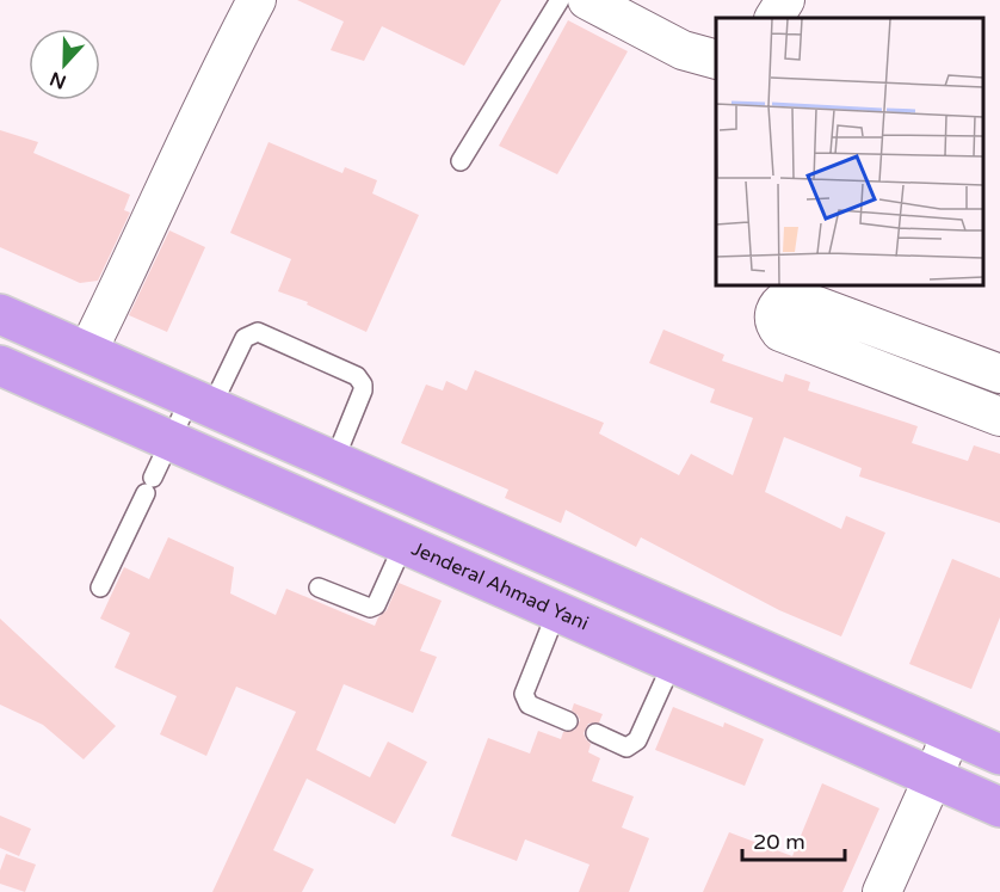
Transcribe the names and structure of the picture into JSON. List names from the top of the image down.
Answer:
{
  "streets": {
    "highway": ["Jenderal Ahmad Yani"]
  },
  "scale_bar": "20 m",
  "north": "bottom"
}
